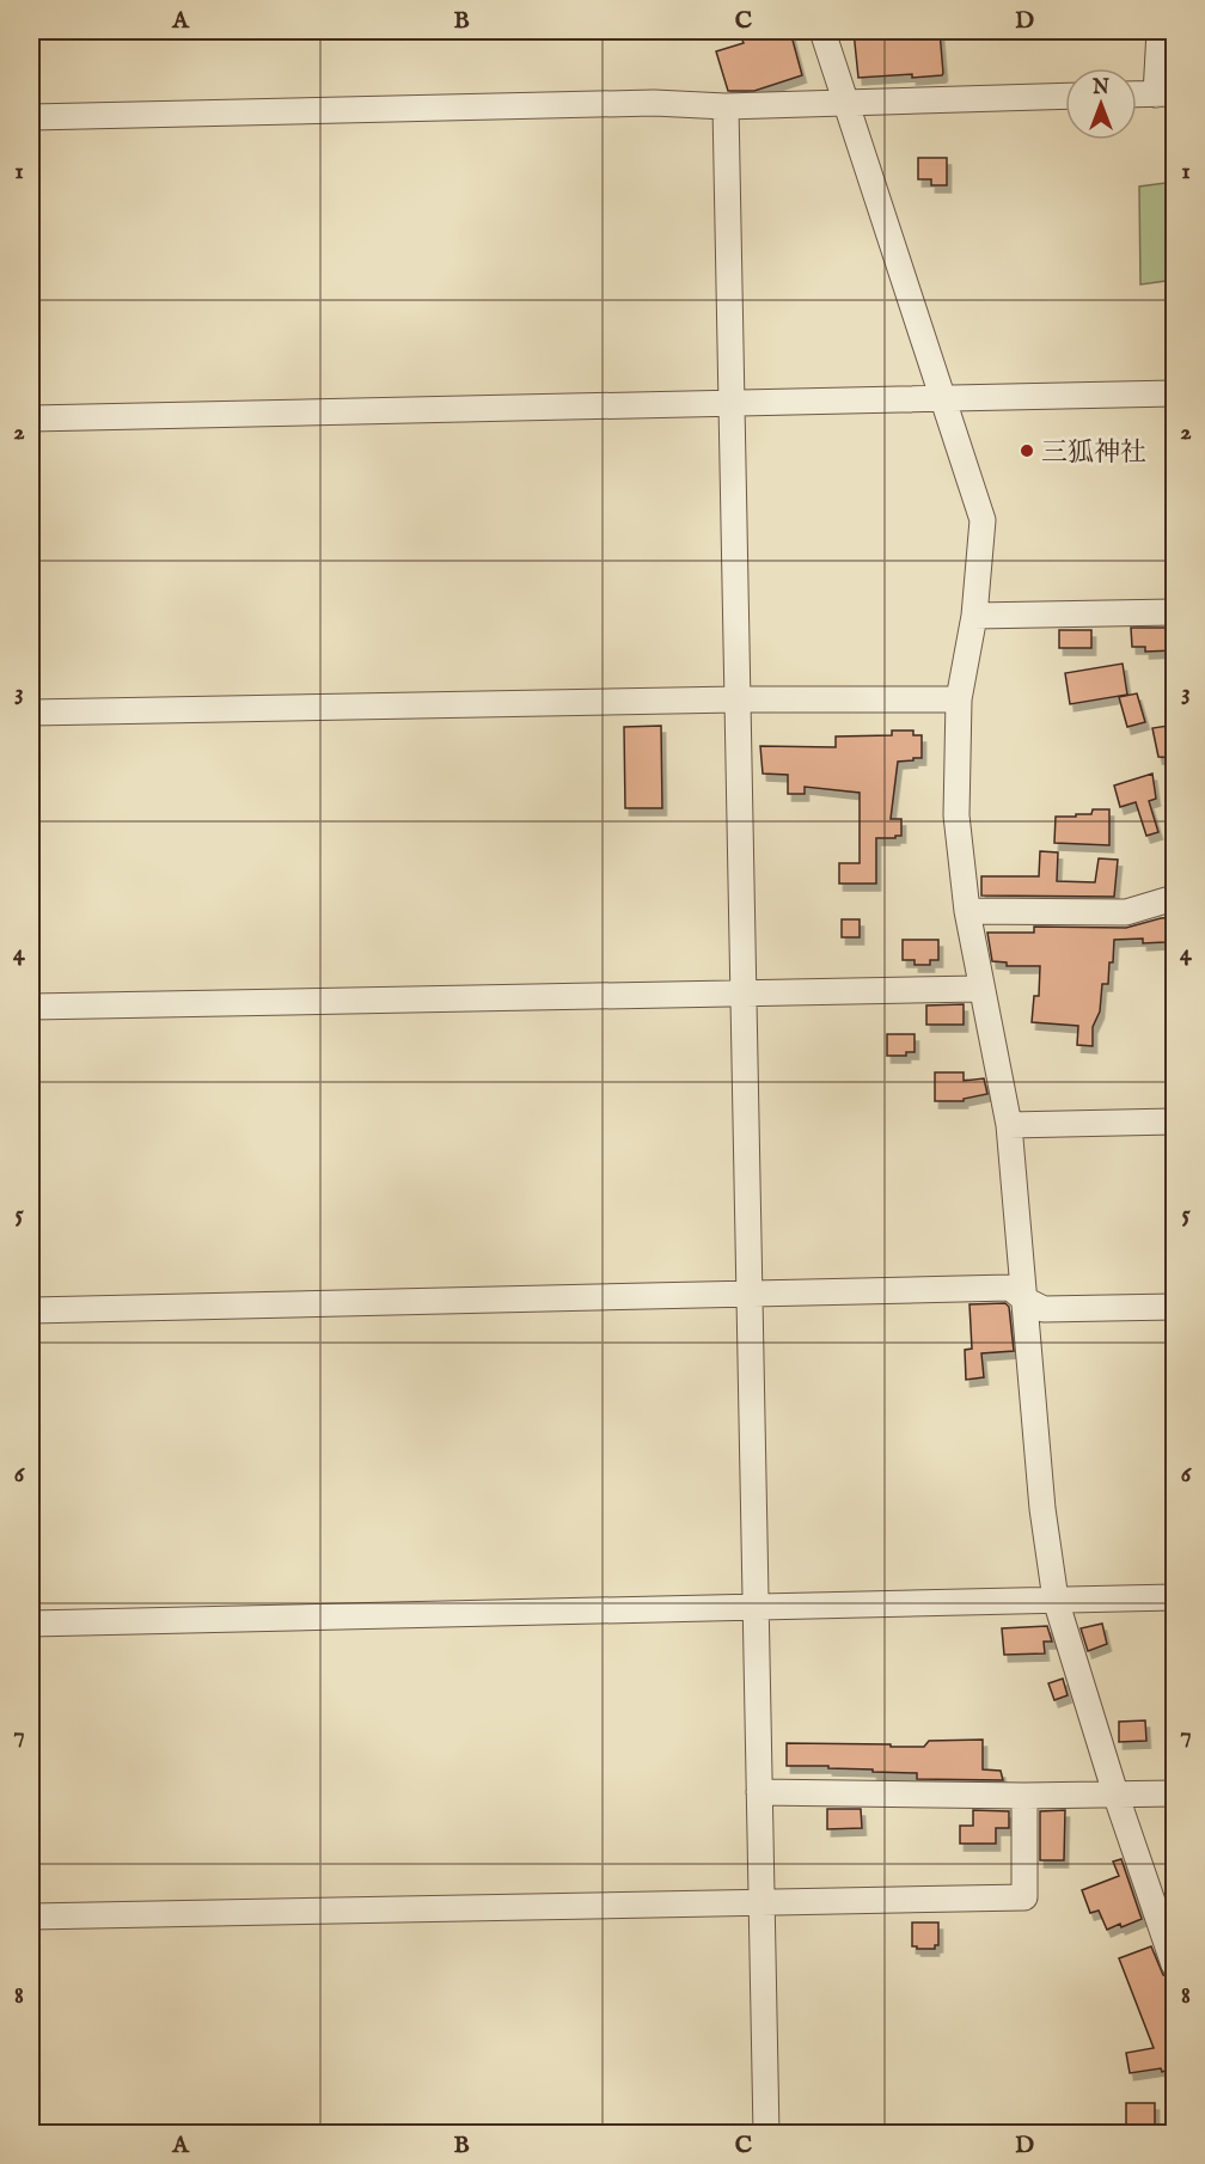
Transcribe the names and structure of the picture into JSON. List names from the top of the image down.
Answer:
{
  "places": ["三狐神社"],
  "north": "top",
  "grid": {
    "columns": [
      "A",
      "B",
      "C",
      "D"
    ],
    "rows": [
      "1",
      "2",
      "3",
      "4",
      "5",
      "6",
      "7",
      "8"
    ]
  }
}
